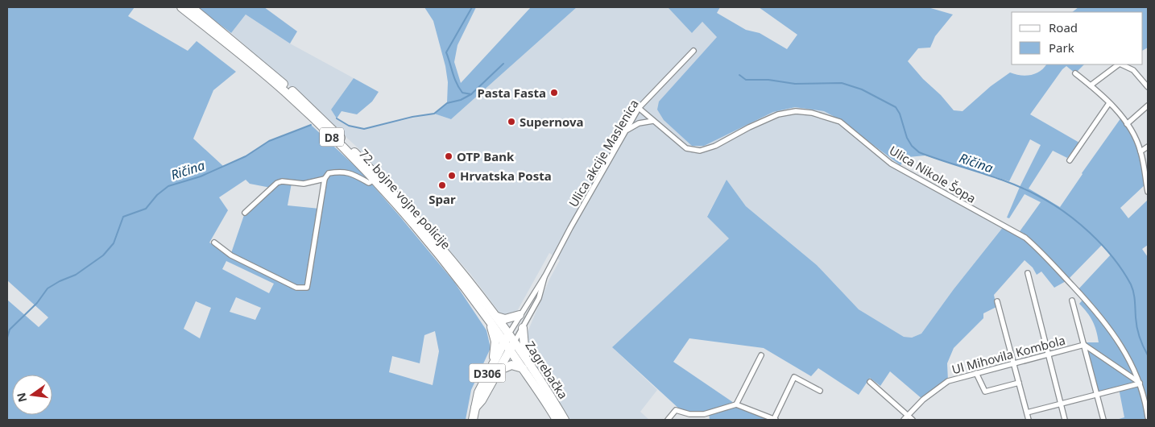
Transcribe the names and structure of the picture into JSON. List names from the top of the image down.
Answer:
{
  "streets": {
    "main road": [
      "D8",
      "72. bojne vojne policije",
      "Zagrebačka",
      "D306"
    ],
    "street": ["Ulica akcije Maslenica", "Ulica Nikole Šopa", "Ul Mihovila Kombola"]
  },
  "crossings": [
    ["Ulica akcije Maslenica", "Ulica Nikole Šopa"],
    ["Ulica akcije Maslenica", "72. bojne vojne policije"],
    ["Ulica akcije Maslenica", "Zagrebačka"],
    ["72. bojne vojne policije", "Zagrebačka"],
    ["72. bojne vojne policije", "D306"],
    ["Zagrebačka", "D306"]
  ],
  "water": ["Ričina"],
  "places": [
    "Pasta Fasta",
    "Supernova",
    "OTP Bank",
    "Hrvatska Posta",
    "Spar"
  ],
  "legend": ["Road", "Park"],
  "north": "left"
}
